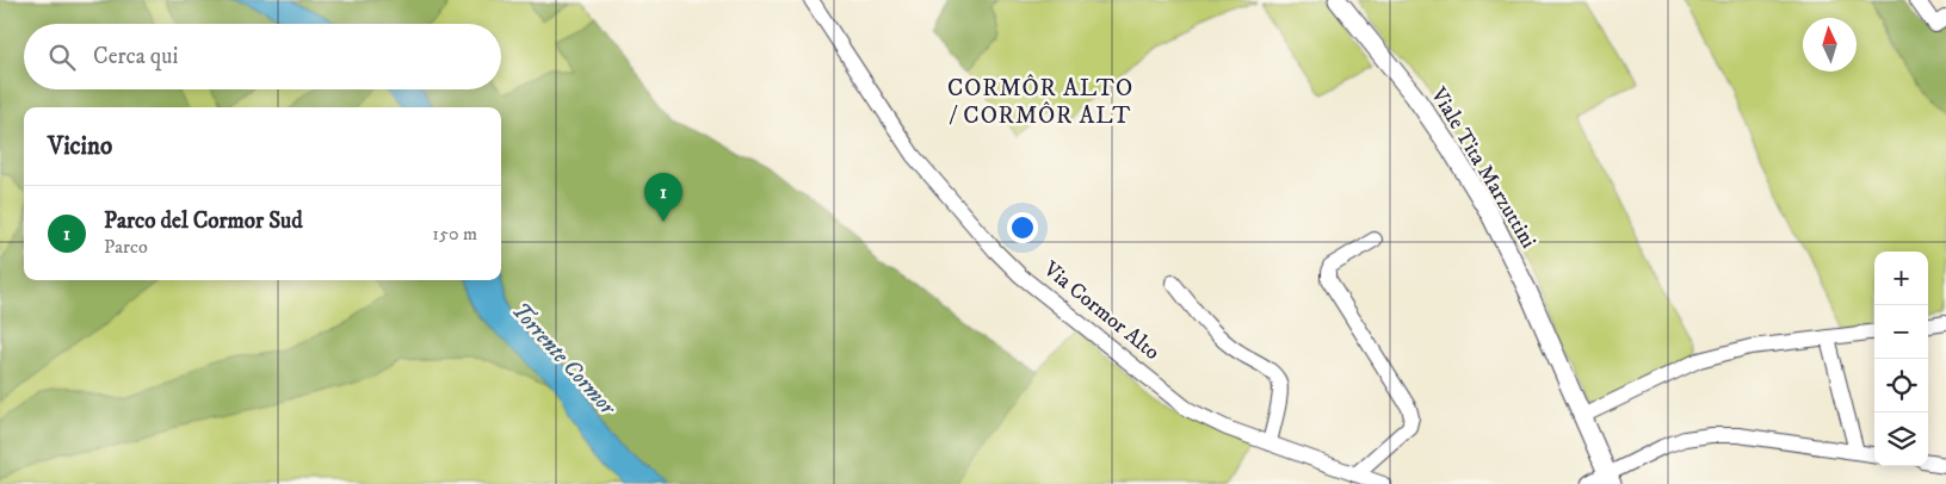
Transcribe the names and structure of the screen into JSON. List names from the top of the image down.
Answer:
{
  "streets": {
    "street": ["Viale Tita Marzuttini", "Via Cormor Alto"]
  },
  "districts": ["CORMÔR ALTO / CORMÔR ALT"],
  "water": ["Torrente Cormor"],
  "north": "top",
  "page": {
    "search": "Cerca qui",
    "heading": "Vicino",
    "pins": "1",
    "list": [
      {
        "mark": "1",
        "name": "Parco del Cormor Sud",
        "note": "Parco",
        "value": "150 m"
      }
    ],
    "map_buttons": ["+", "−"]
  }
}
